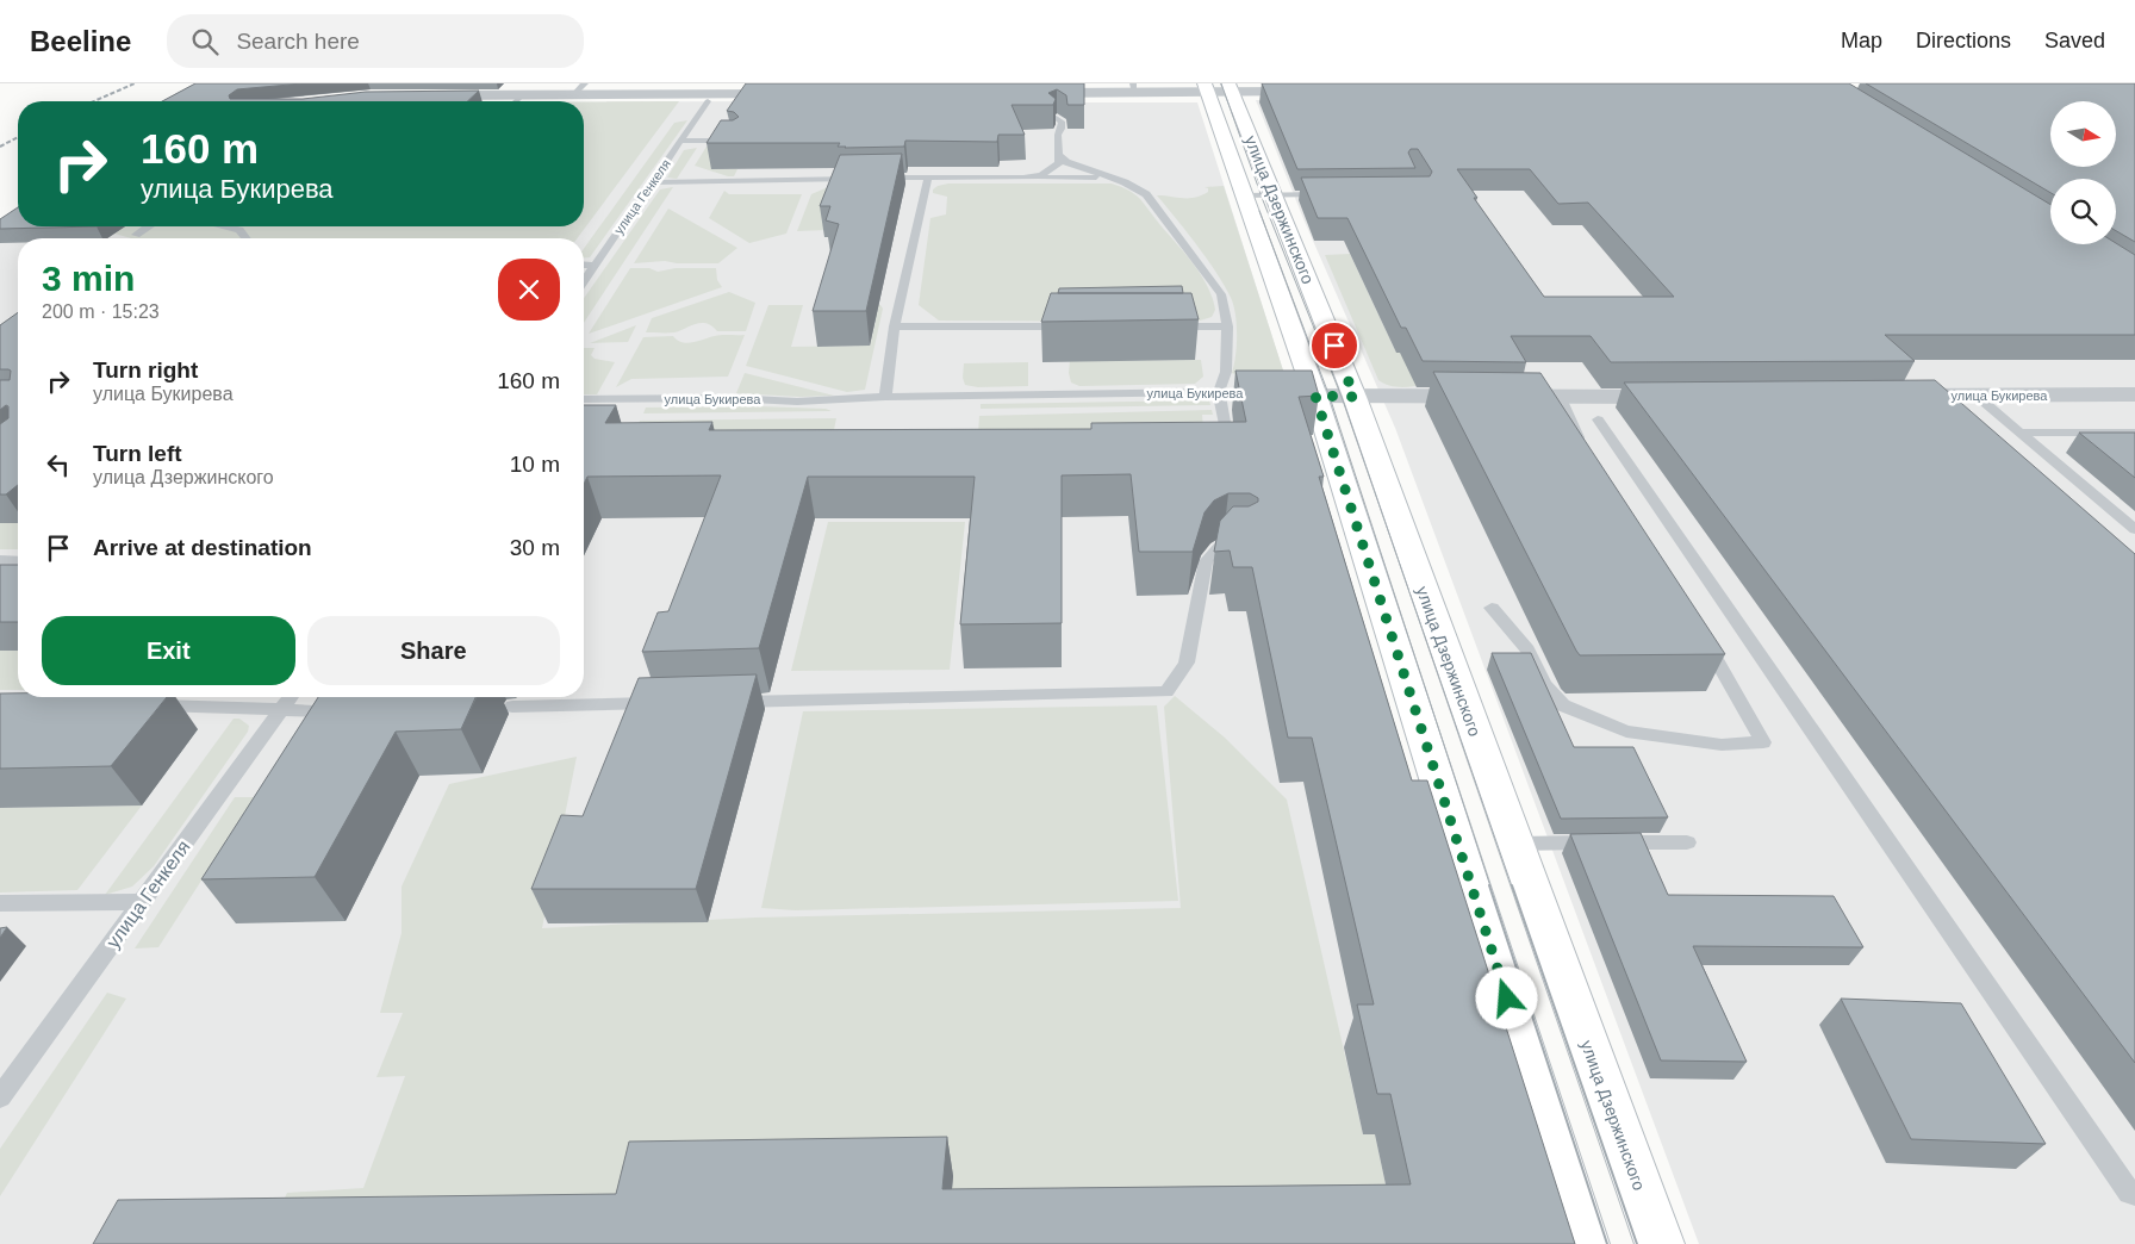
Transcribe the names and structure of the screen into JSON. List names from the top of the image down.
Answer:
{
  "streets": {
    "main road": ["улица Дзержинского"],
    "street": ["улица Букирева"],
    "lane": ["улица Генкеля"]
  },
  "crossings": [
    ["улица Дзержинского", "улица Букирева"]
  ],
  "north": "right",
  "page": {
    "header": "Beeline",
    "search": "Search here",
    "nav": ["Map", "Directions", "Saved"],
    "turn": ["160 m", "улица Букирева"],
    "heading": ["3 min", "200 m · 15:23"],
    "list": [
      {
        "name": "Turn right",
        "note": "улица Букирева",
        "value": "160 m"
      },
      {
        "name": "Turn left",
        "note": "улица Дзержинского",
        "value": "10 m"
      },
      {
        "name": "Arrive at destination",
        "value": "30 m"
      }
    ],
    "buttons": ["Exit", "Share"]
  }
}
